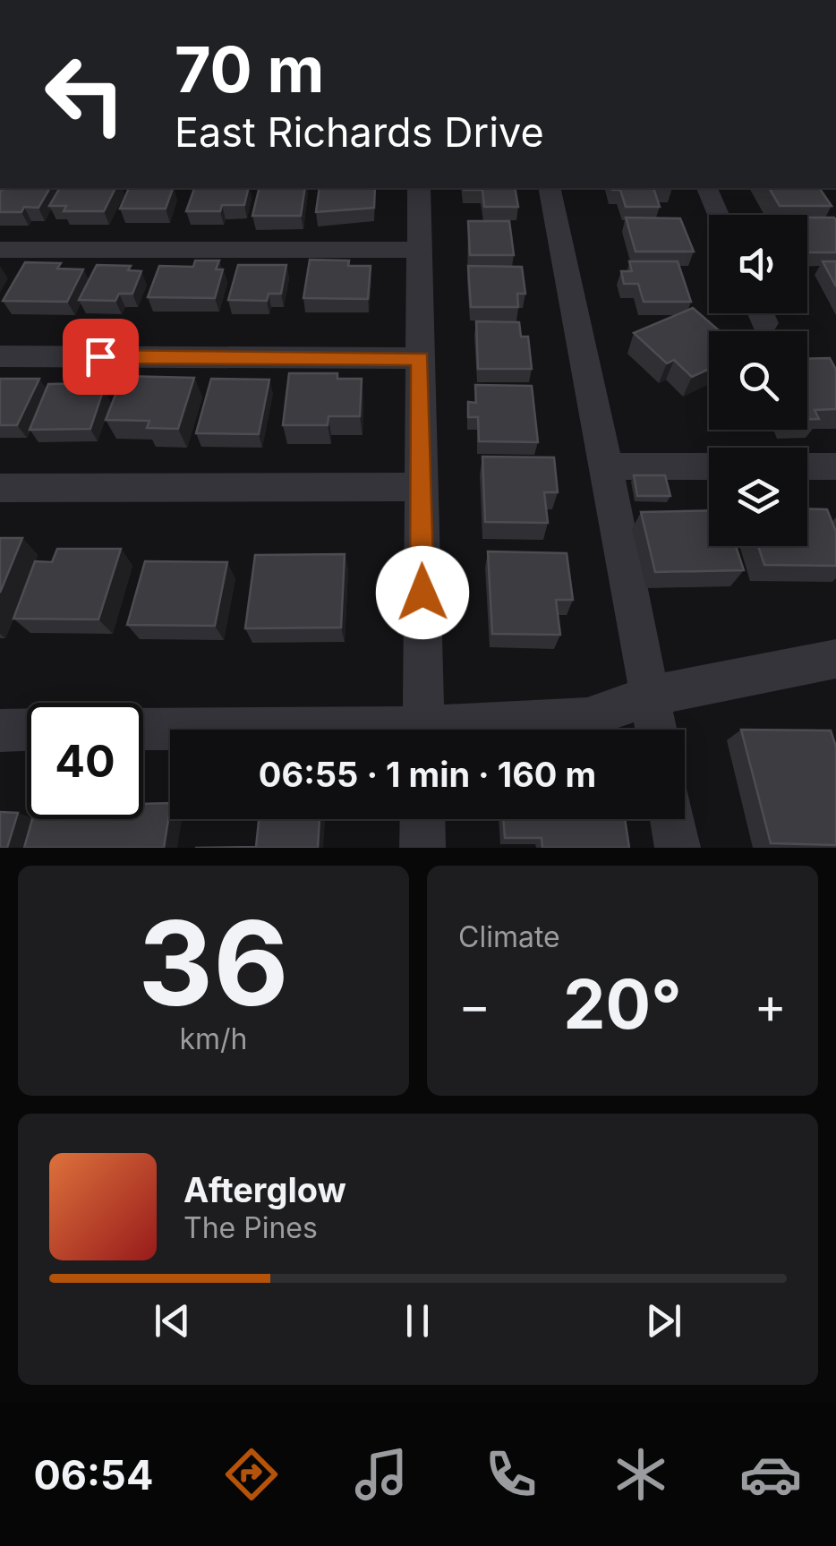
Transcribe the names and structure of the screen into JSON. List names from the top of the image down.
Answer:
{
  "page": {
    "turn": ["70 m", "East Richards Drive"],
    "limit": "40",
    "trip": "06:55 · 1 min · 160 m",
    "tile": [
      ["36", "km/h"],
      "Climate"
    ],
    "heat": ["−", "20°", "+"],
    "song": ["Afterglow", "The Pines"],
    "tabs": "06:54"
  }
}
